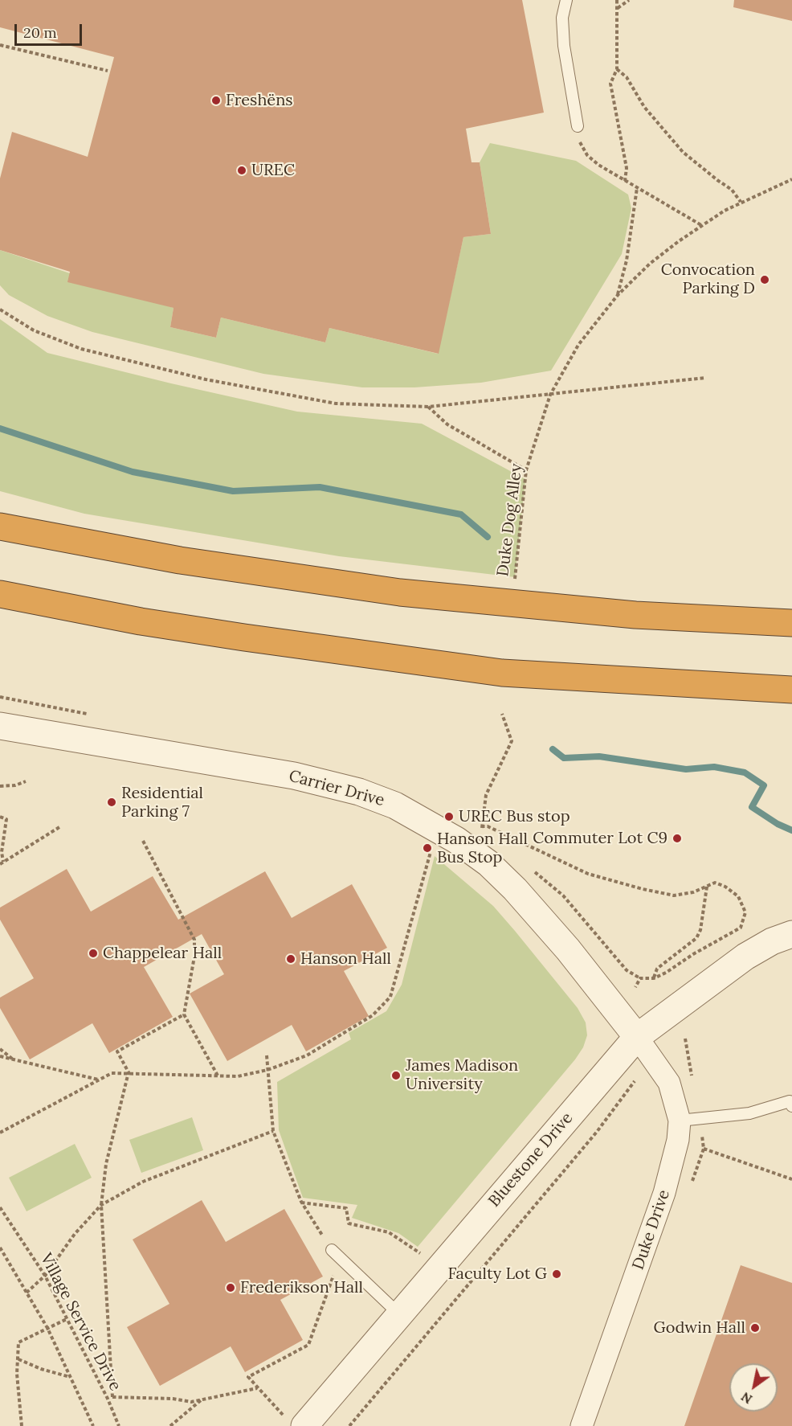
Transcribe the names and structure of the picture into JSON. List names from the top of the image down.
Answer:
{
  "streets": {
    "street": ["Carrier Drive", "Bluestone Drive", "Duke Drive"],
    "path": ["Duke Dog Alley", "Village Service Drive"]
  },
  "crossings": [
    ["Carrier Drive", "Bluestone Drive"],
    ["Carrier Drive", "Duke Drive"],
    ["Bluestone Drive", "Duke Drive"]
  ],
  "places": [
    "Freshëns",
    "UREC",
    "Convocation Parking D",
    "Residential Parking 7",
    "UREC Bus stop",
    "Commuter Lot C9",
    "Hanson Hall Bus Stop",
    "Chappelear Hall",
    "Hanson Hall",
    "James Madison University",
    "Faculty Lot G",
    "Frederikson Hall",
    "Godwin Hall"
  ],
  "scale_bar": "20 m",
  "north": "bottom left"
}
